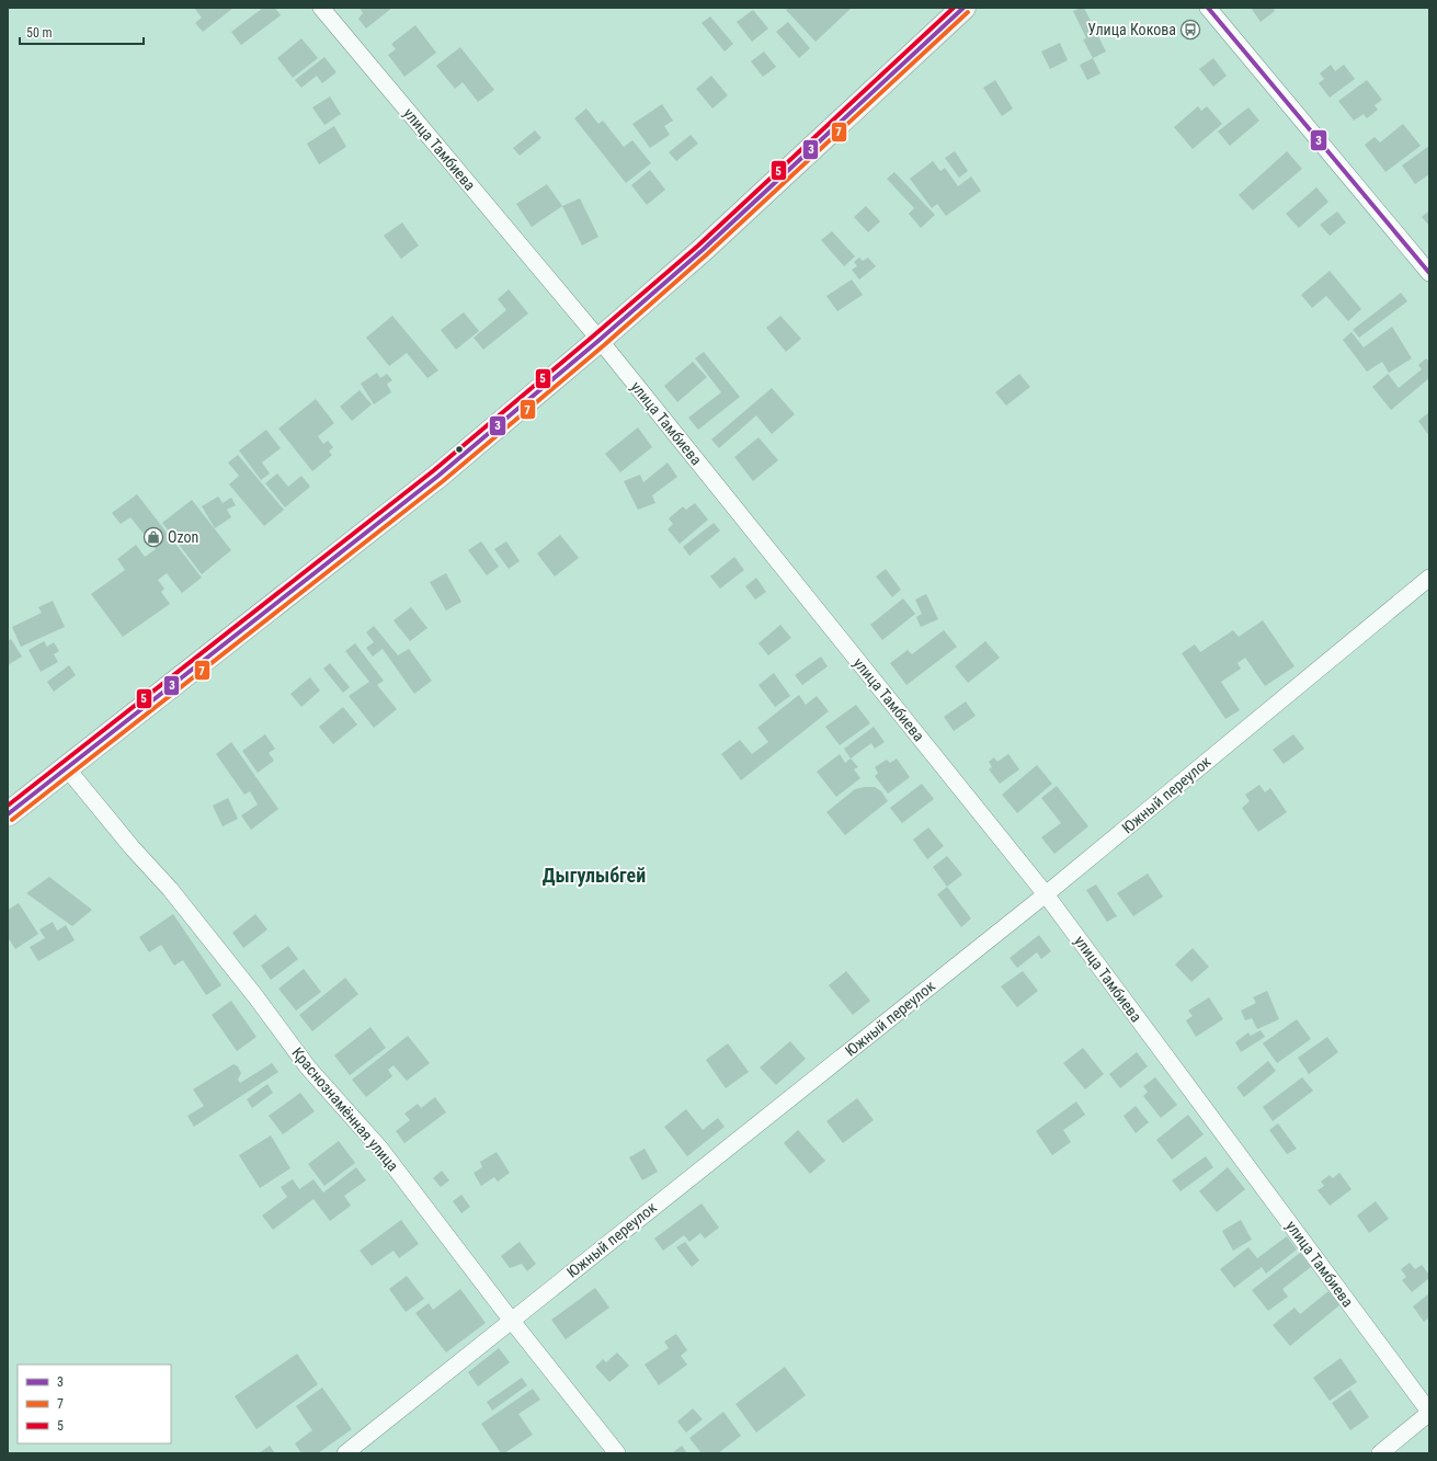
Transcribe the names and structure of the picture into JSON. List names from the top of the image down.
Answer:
{
  "streets": {
    "street": ["улица Тамбиева", "Южный переулок", "Краснознамённая улица"]
  },
  "crossings": [
    ["улица Тамбиева", "Южный переулок"],
    ["Южный переулок", "Краснознамённая улица"]
  ],
  "districts": ["Дыгулыбгей"],
  "places": {
    "bus stop": ["Улица Кокова"],
    "shop": ["Ozon"]
  },
  "lines": ["transit line 3", "transit line 5", "transit line 7"],
  "legend": ["3", "7", "5"],
  "scale_bar": "50 m"
}
